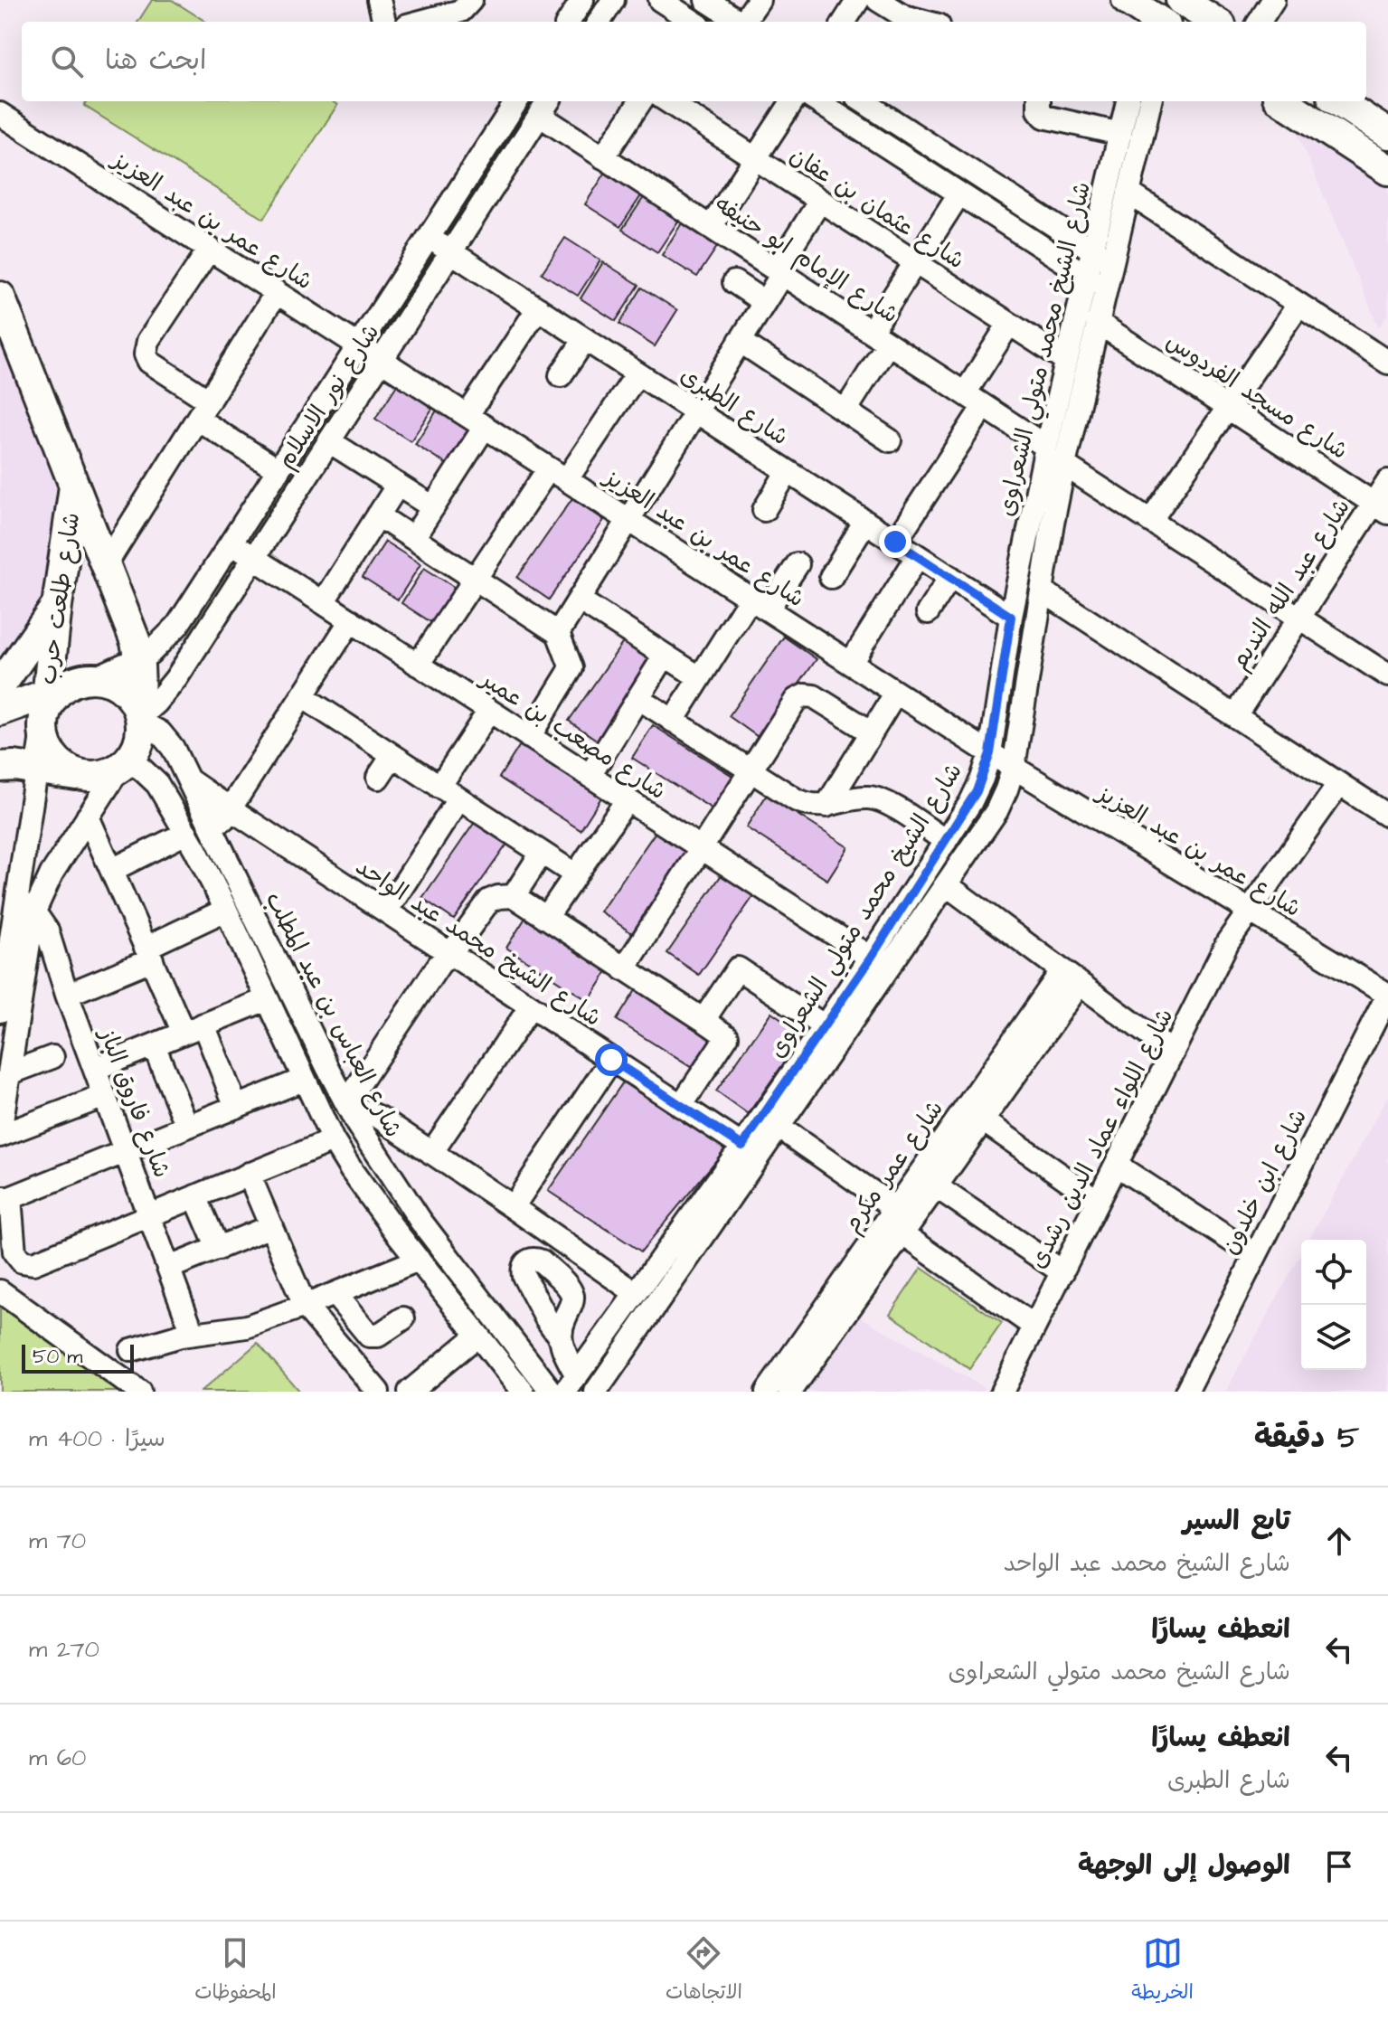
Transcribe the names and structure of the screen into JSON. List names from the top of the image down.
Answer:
{
  "streets": {
    "main road": ["شارع طلعت حرب"],
    "street": [
      "شارع عثمان بن عفان",
      "شارع عمر بن عبد العزيز",
      "شارع الإمام ابو حنيفه",
      "شارع الشيخ محمد متولي الشعراوى",
      "شارع نور الاسلام",
      "شارع مسجد الفردوس",
      "شارع الطبرى",
      "شارع عبد الله النديم",
      "شارع مصعب بن عمير",
      "شارع الشيخ محمد عبد الواحد",
      "شارع العباس بن عبد المطلب",
      "شارع فاروق الباز",
      "شارع اللواء عماد الدين رشدى",
      "شارع عمر مكرم",
      "شارع ابن خلدون"
    ]
  },
  "crossings": [
    ["شارع عثمان بن عفان", "شارع الشيخ محمد متولي الشعراوى"],
    ["شارع عمر بن عبد العزيز", "شارع الشيخ محمد متولي الشعراوى"],
    ["شارع عمر بن عبد العزيز", "شارع نور الاسلام"],
    ["شارع عمر بن عبد العزيز", "شارع اللواء عماد الدين رشدى"],
    ["شارع عمر بن عبد العزيز", "شارع ابن خلدون"],
    ["شارع الإمام ابو حنيفه", "شارع الشيخ محمد متولي الشعراوى"],
    ["شارع الإمام ابو حنيفه", "شارع نور الاسلام"],
    ["شارع الشيخ محمد متولي الشعراوى", "شارع مسجد الفردوس"],
    ["شارع الشيخ محمد متولي الشعراوى", "شارع الطبرى"],
    ["شارع الشيخ محمد متولي الشعراوى", "شارع مصعب بن عمير"],
    ["شارع الشيخ محمد متولي الشعراوى", "شارع الشيخ محمد عبد الواحد"],
    ["شارع نور الاسلام", "شارع الطبرى"],
    ["شارع نور الاسلام", "شارع طلعت حرب"],
    ["شارع نور الاسلام", "شارع مصعب بن عمير"],
    ["شارع نور الاسلام", "شارع العباس بن عبد المطلب"],
    ["شارع مسجد الفردوس", "شارع عبد الله النديم"],
    ["شارع طلعت حرب", "شارع العباس بن عبد المطلب"],
    ["شارع الشيخ محمد عبد الواحد", "شارع العباس بن عبد المطلب"]
  ],
  "scale_bar": "50 m",
  "page": {
    "search": "ابحث هنا",
    "scale": "50 m",
    "heading": ["5 دقيقة", "سيرًا · 400 m"],
    "list": [
      ["تابع السير", "شارع الشيخ محمد عبد الواحد", "70 m"],
      ["انعطف يسارًا", "شارع الشيخ محمد متولي الشعراوى", "270 m"],
      ["انعطف يسارًا", "شارع الطبرى", "60 m"],
      "الوصول إلى الوجهة"
    ],
    "nav": ["الخريطة", "الاتجاهات", "المحفوظات"]
  }
}
